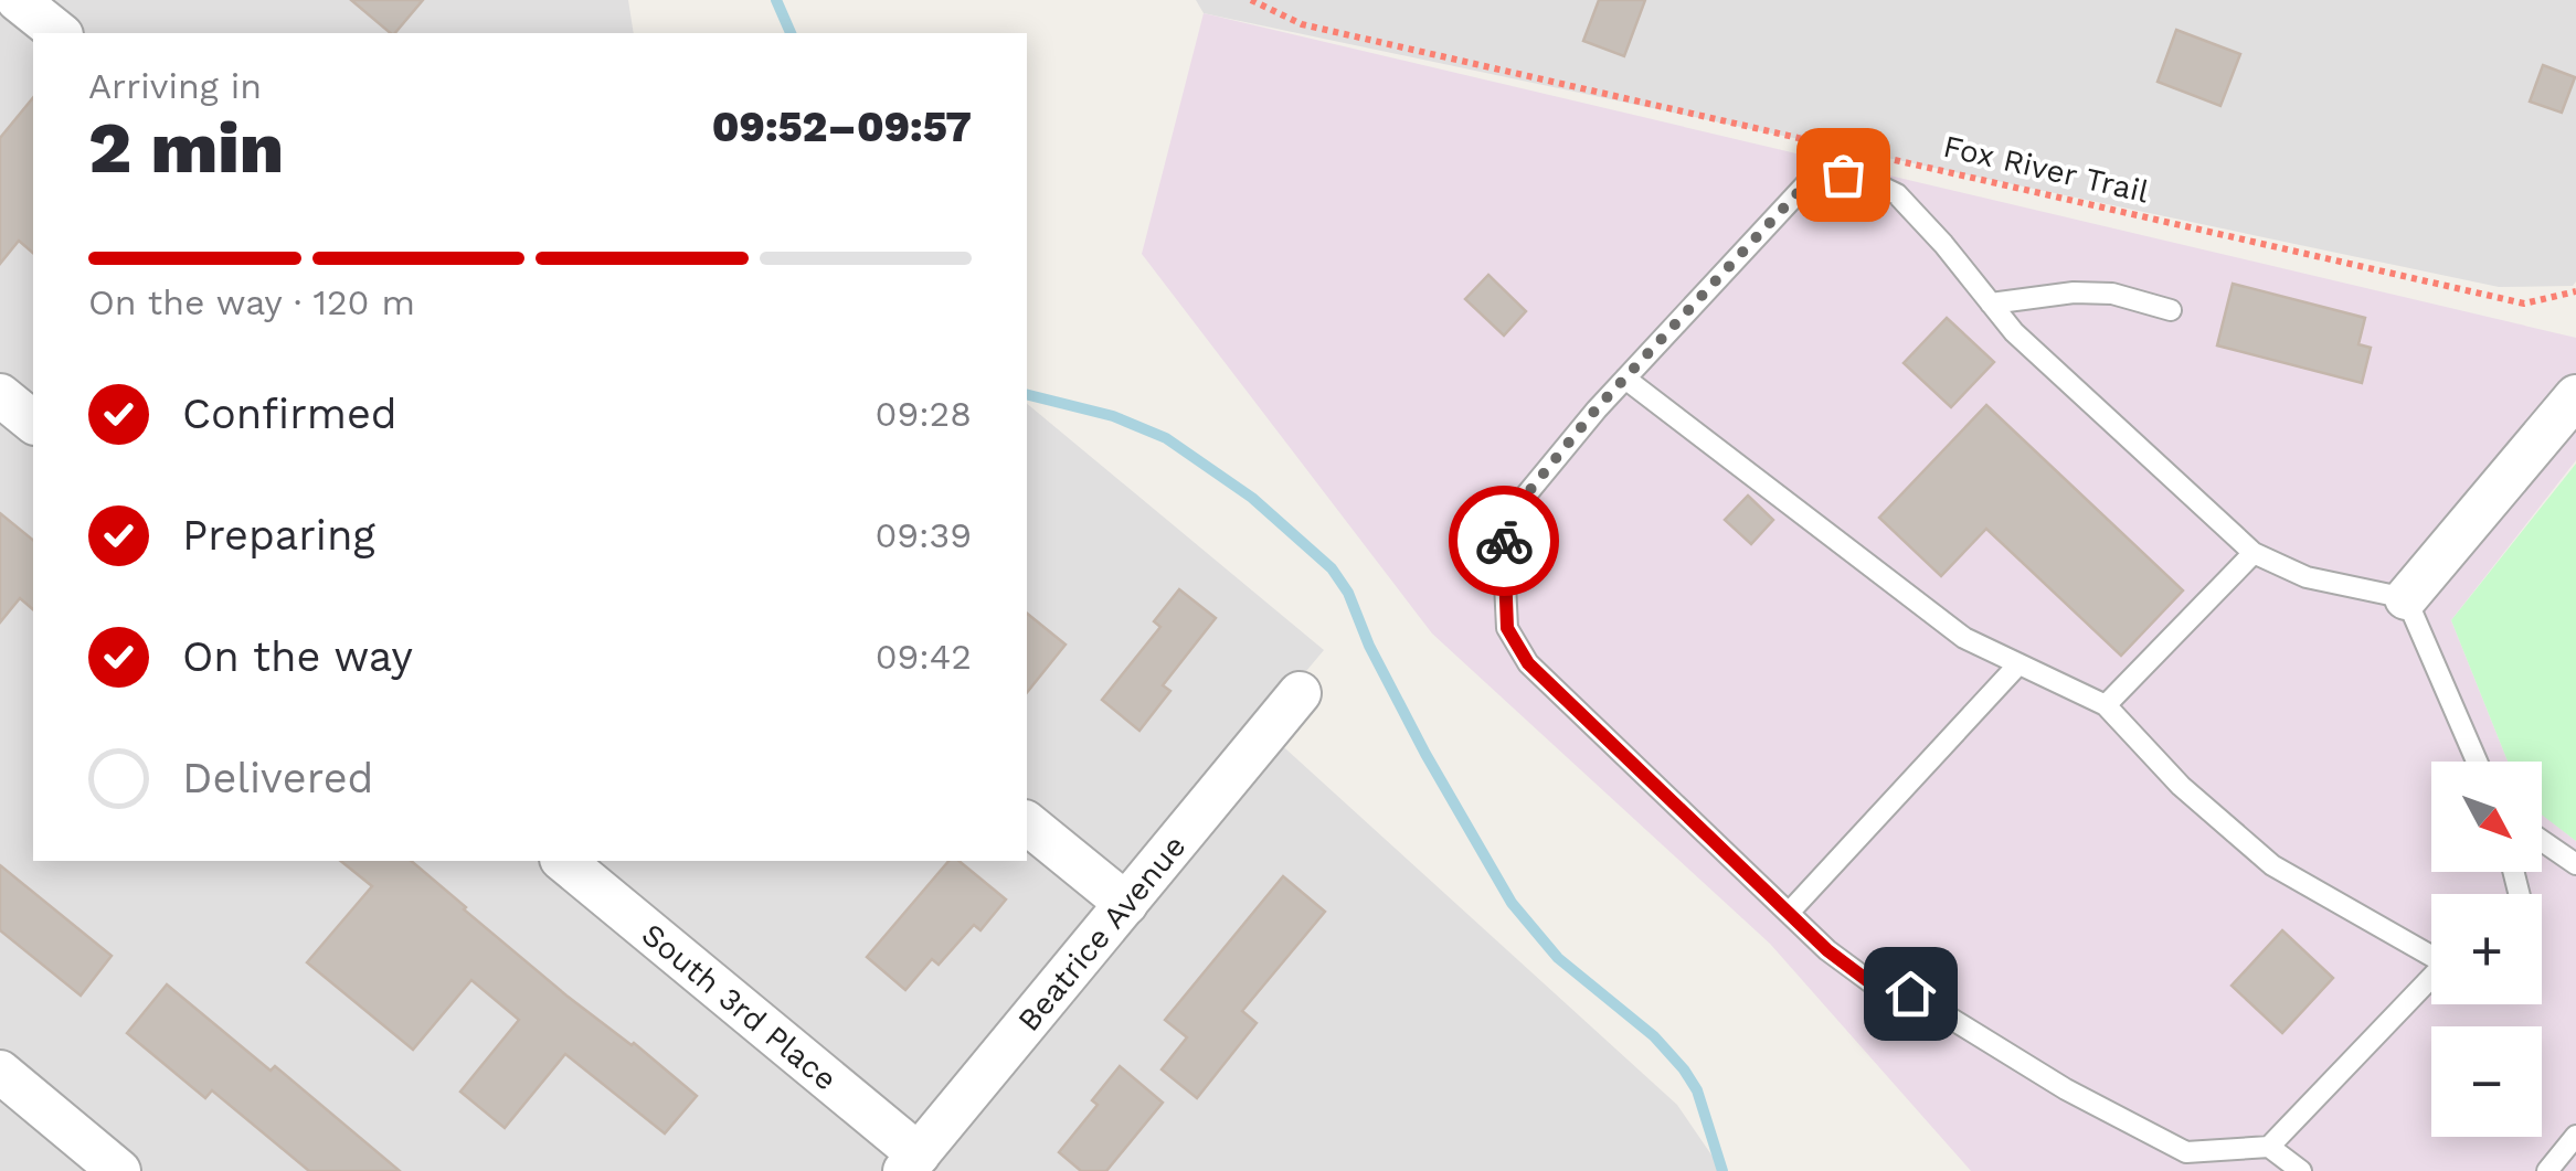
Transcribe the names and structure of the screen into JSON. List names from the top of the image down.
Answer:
{
  "streets": {
    "street": ["Beatrice Avenue", "South 3rd Place"],
    "path": ["Fox River Trail"]
  },
  "crossings": [
    ["Beatrice Avenue", "South 3rd Place"]
  ],
  "north": "bottom right",
  "page": {
    "heading": ["2 min", "Arriving in", "09:52–09:57"],
    "bar": "On the way · 120 m",
    "list": [
      ["Confirmed", "09:28"],
      ["Preparing", "09:39"],
      ["On the way", "09:42"],
      "Delivered"
    ],
    "map_buttons": ["+", "−"]
  }
}
